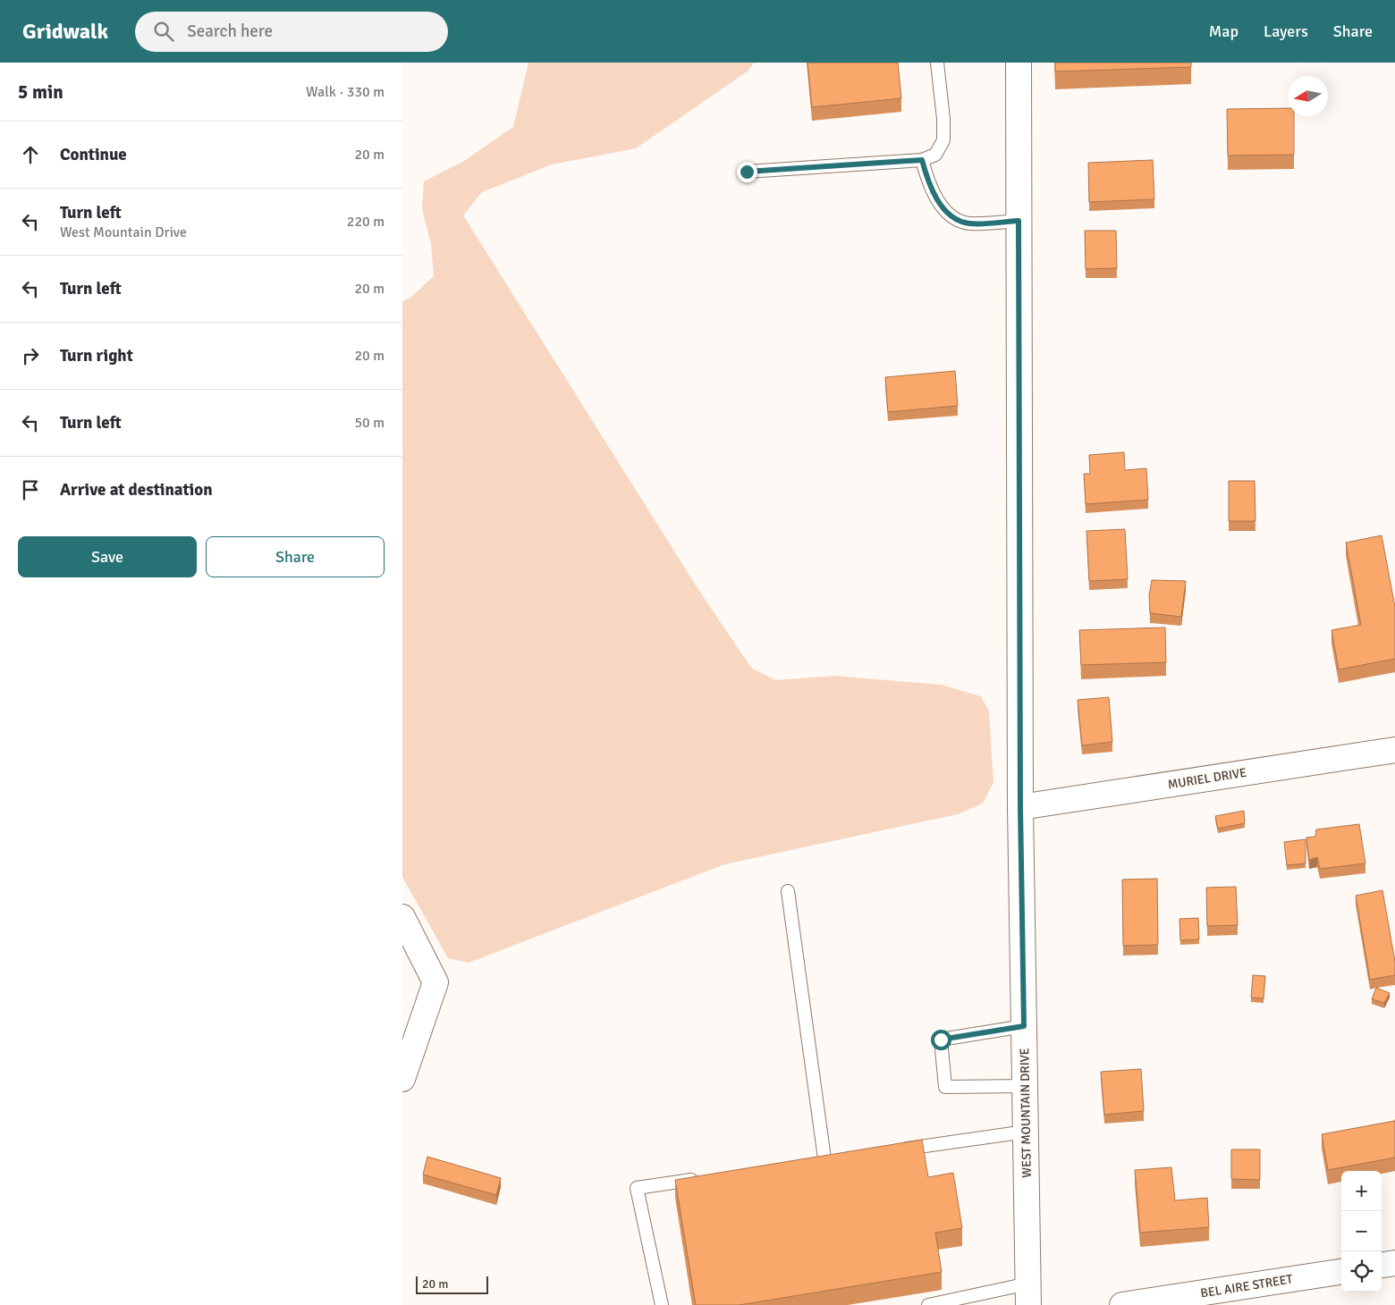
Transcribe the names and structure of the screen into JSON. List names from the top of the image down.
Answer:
{
  "streets": {
    "street": ["MURIEL DRIVE", "WEST MOUNTAIN DRIVE", "BEL AIRE STREET"]
  },
  "crossings": [
    ["MURIEL DRIVE", "WEST MOUNTAIN DRIVE"]
  ],
  "scale_bar": "20 m",
  "north": "left",
  "page": {
    "header": "Gridwalk",
    "search": "Search here",
    "nav": ["Map", "Layers", "Share"],
    "heading": ["5 min", "Walk · 330 m"],
    "list": [
      ["Continue", "20 m"],
      ["Turn left", "West Mountain Drive", "220 m"],
      ["Turn left", "20 m"],
      ["Turn right", "20 m"],
      ["Turn left", "50 m"],
      "Arrive at destination"
    ],
    "buttons": ["Save", "Share"],
    "map_buttons": ["+", "−"],
    "scale": "20 m"
  }
}
